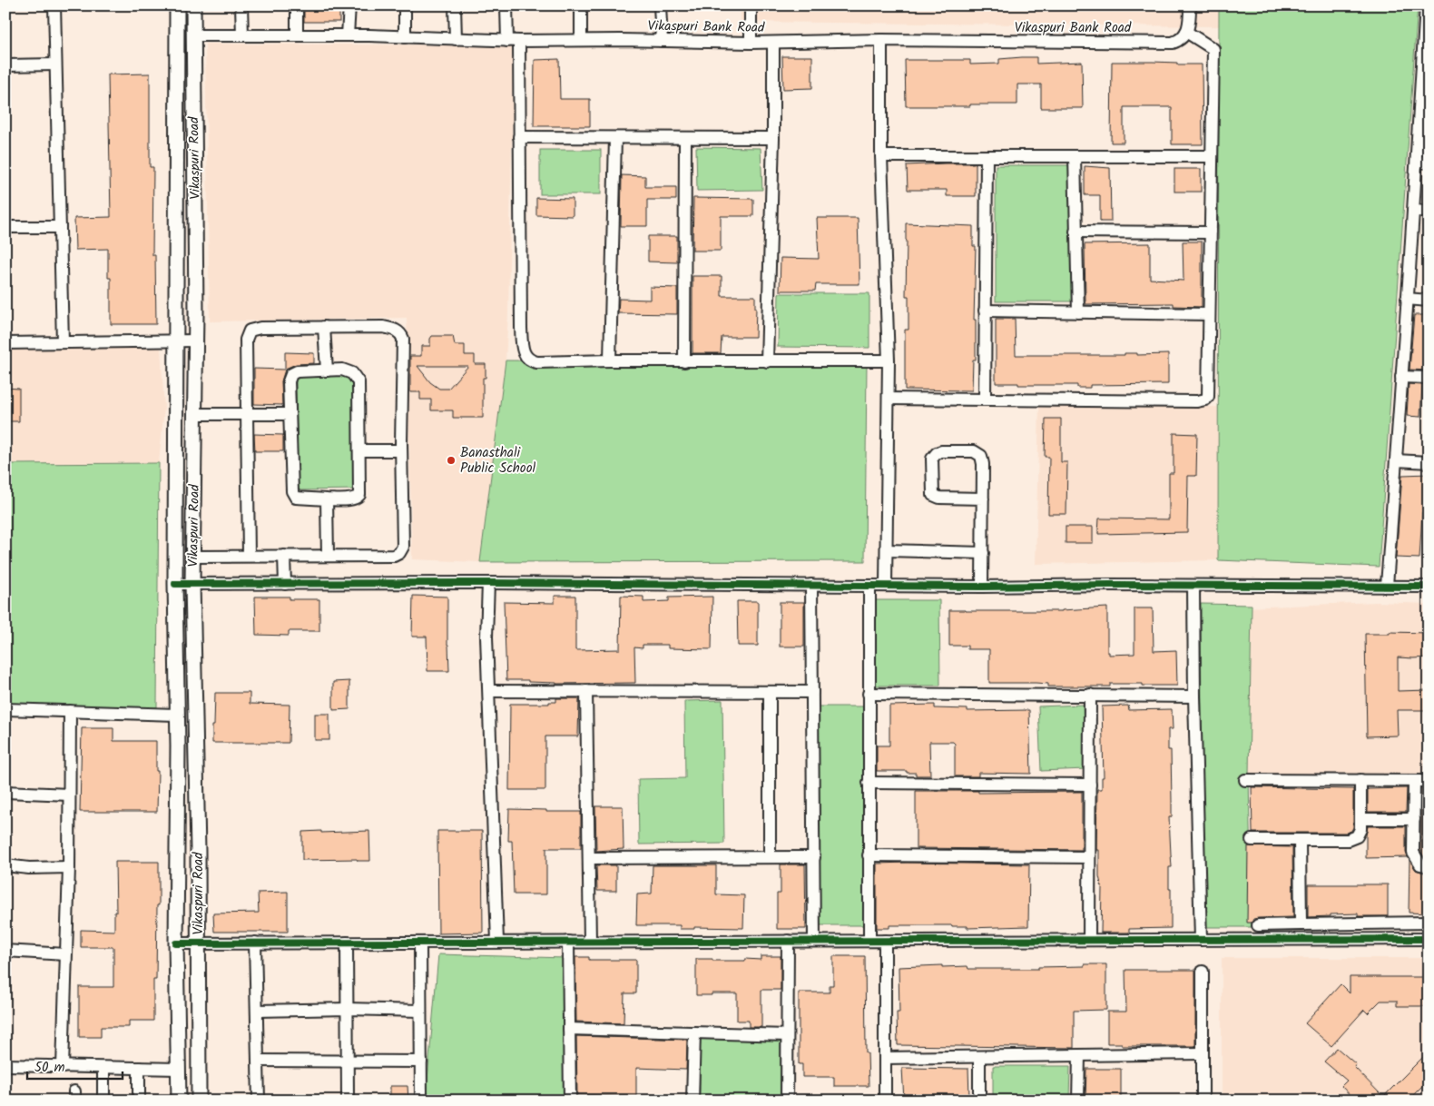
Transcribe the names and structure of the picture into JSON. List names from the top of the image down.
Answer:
{
  "streets": {
    "street": ["Vikaspuri Bank Road", "Vikaspuri Road"]
  },
  "crossings": [
    ["Vikaspuri Bank Road", "Vikaspuri Road"]
  ],
  "places": ["Banasthali Public School"],
  "scale_bar": "50 m"
}
